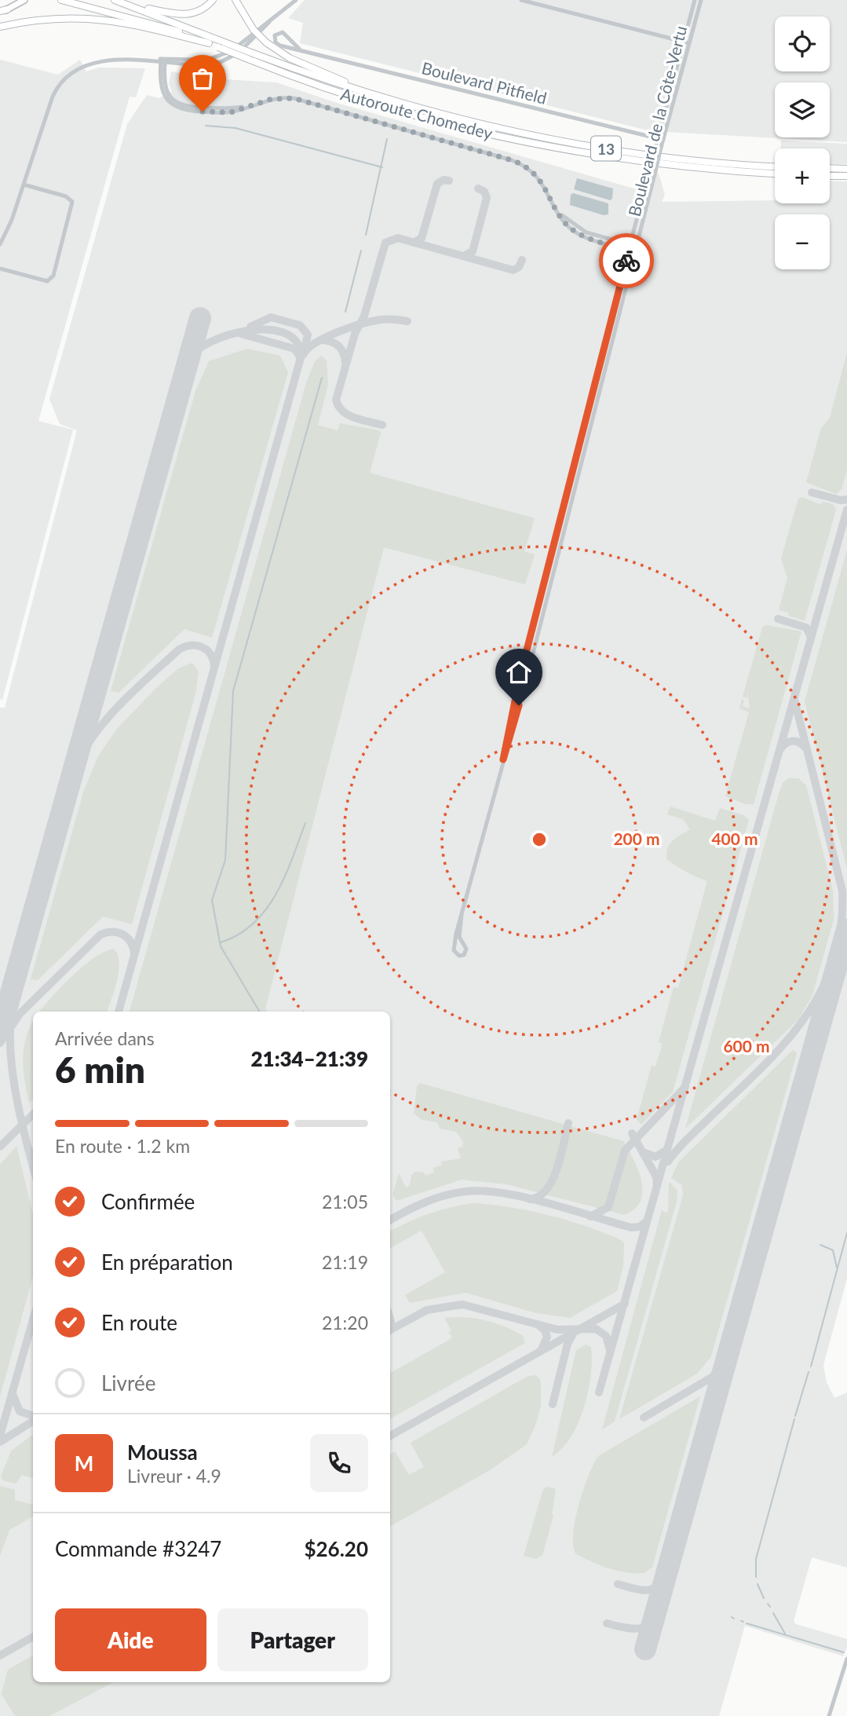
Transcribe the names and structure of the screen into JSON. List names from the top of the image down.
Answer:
{
  "streets": {
    "highway": ["Autoroute Chomedey", "13"],
    "street": ["Boulevard Pitfield", "Boulevard de la Côte-Vertu"]
  },
  "crossings": [
    ["Boulevard Pitfield", "Boulevard de la Côte-Vertu"]
  ],
  "page": {
    "map_buttons": ["+", "−"],
    "heading": ["6 min", "Arrivée dans", "21:34–21:39"],
    "panel": [
      "Moussa",
      "Livreur · 4.9",
      "Commande #3247",
      "$26.20"
    ],
    "bar": "En route · 1.2 km",
    "list": [
      ["Confirmée", "21:05"],
      ["En préparation", "21:19"],
      ["En route", "21:20"],
      "Livrée"
    ],
    "round": "M",
    "buttons": ["Aide", "Partager"]
  },
  "rings": ["200 m", "400 m", "600 m"]
}
